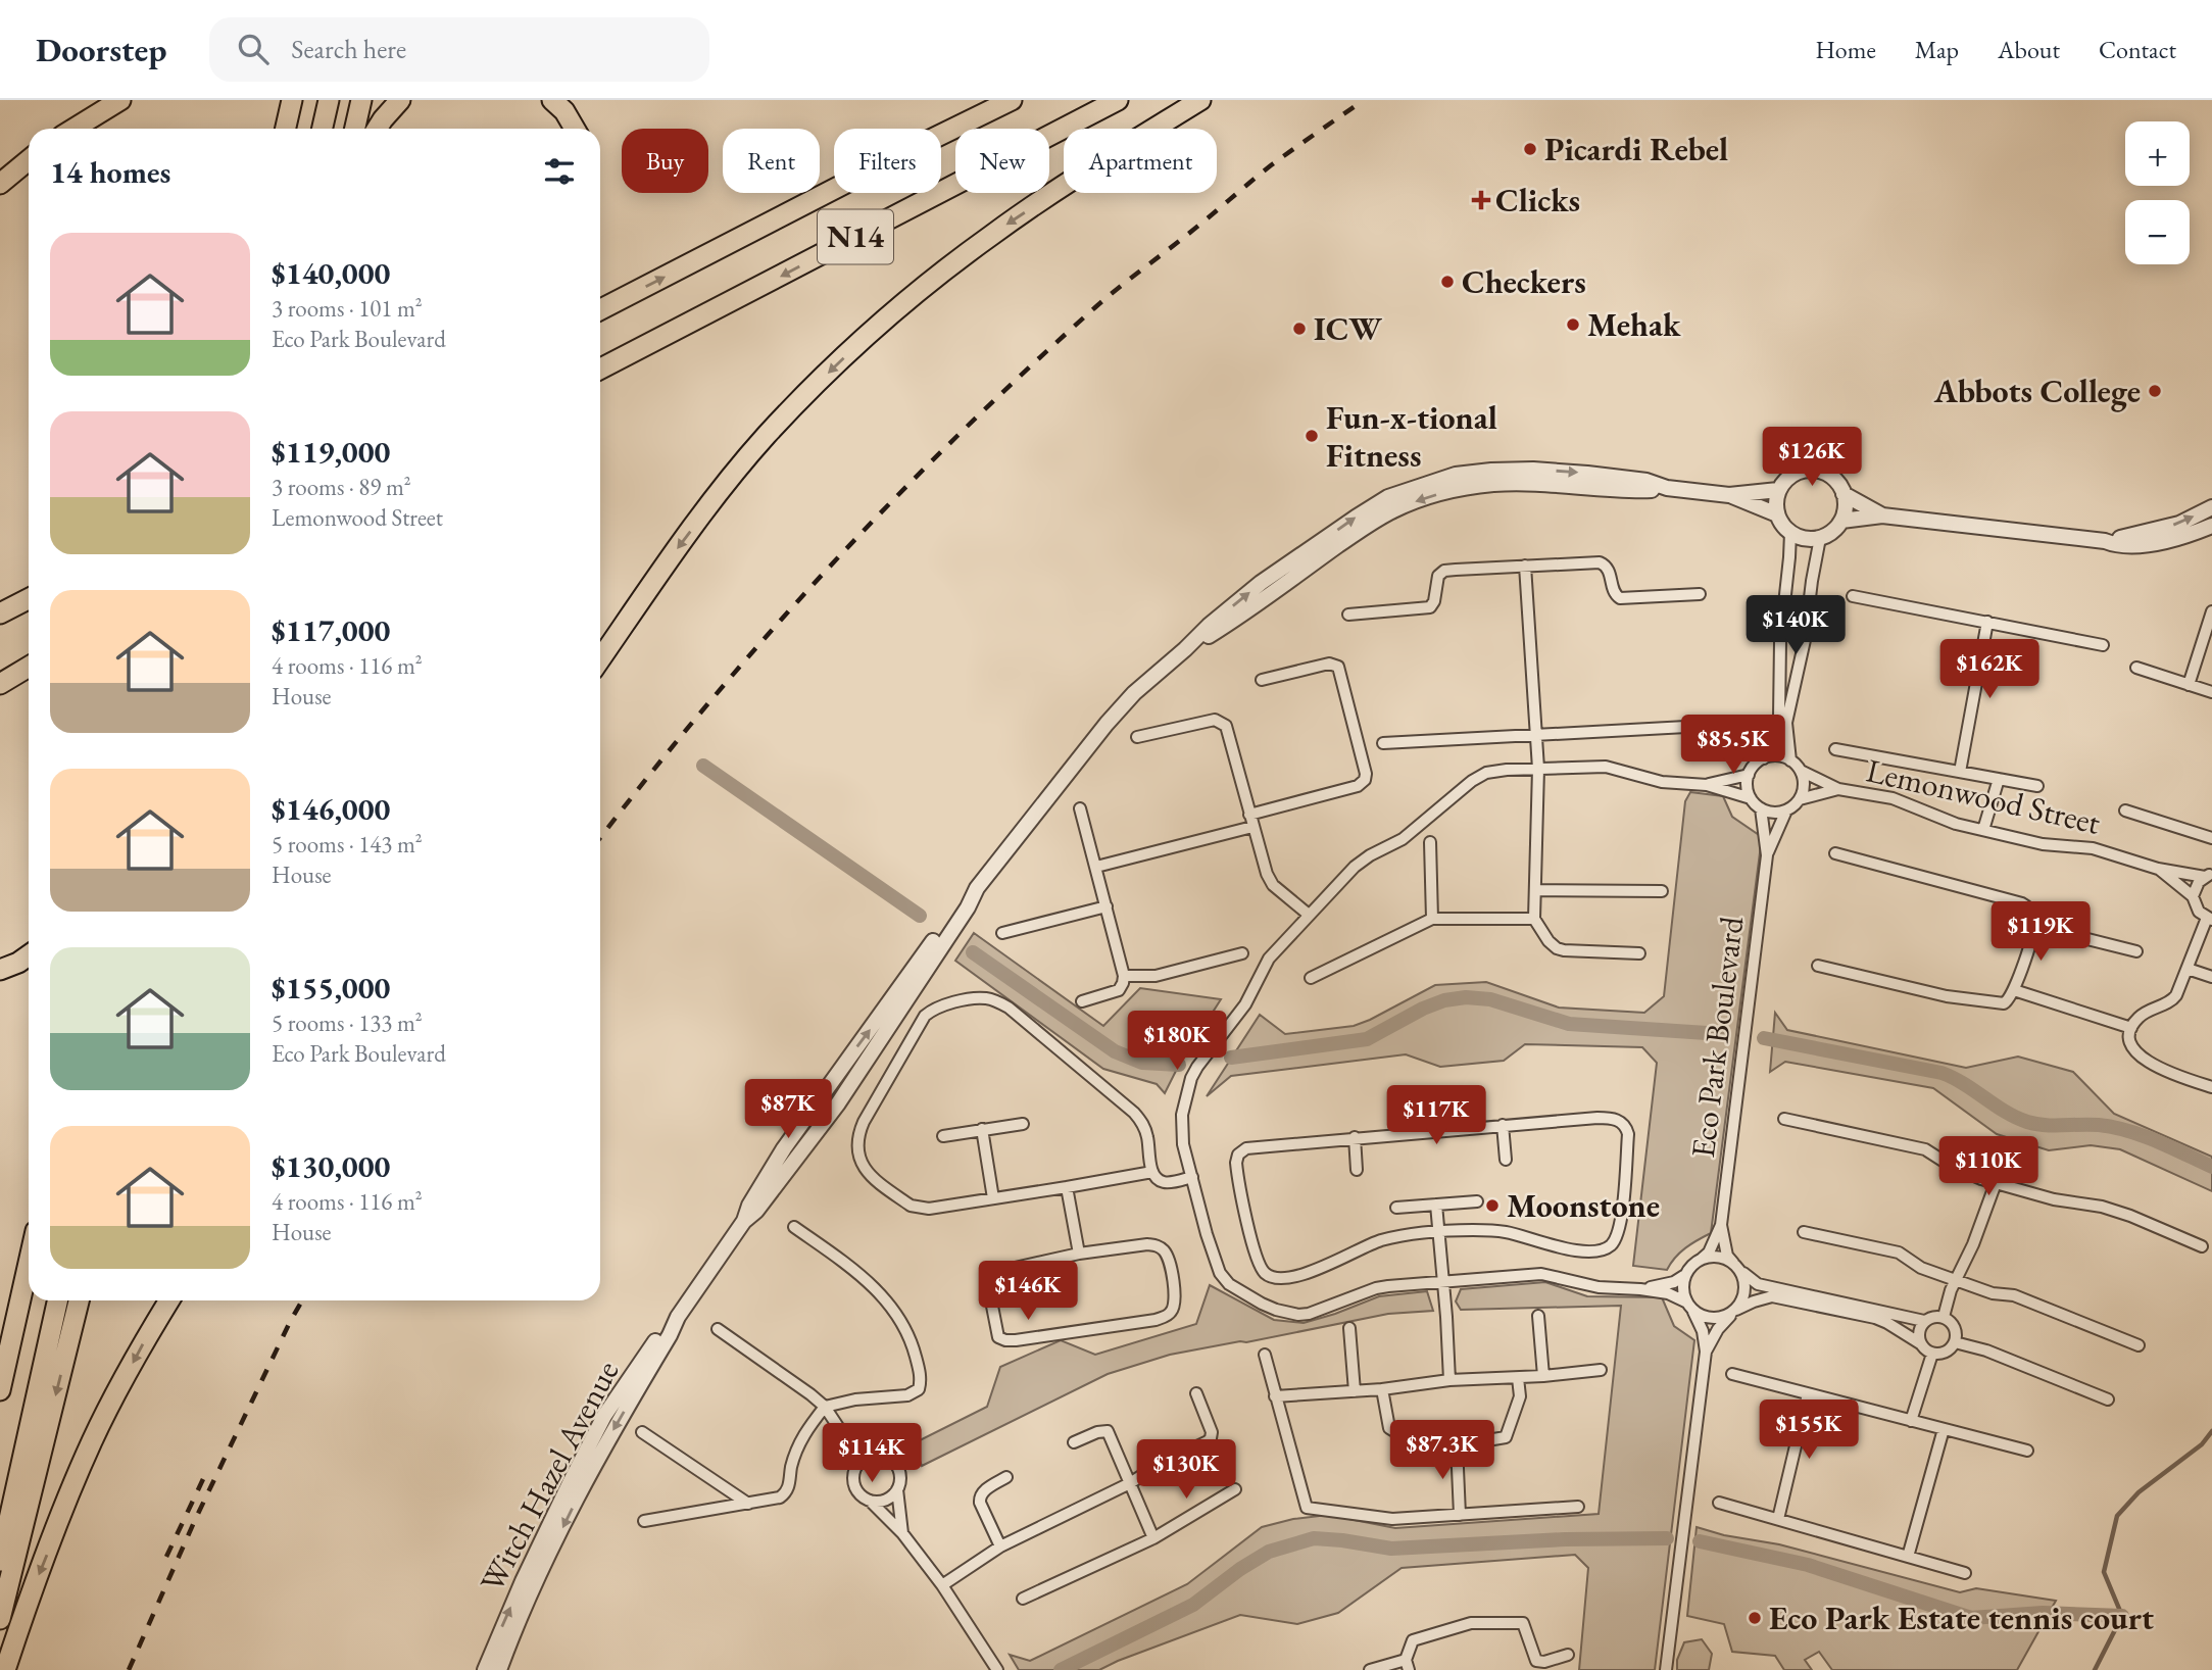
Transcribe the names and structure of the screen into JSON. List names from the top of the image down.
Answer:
{
  "streets": {
    "highway": ["N14"],
    "street": ["Lemonwood Street", "Eco Park Boulevard", "Witch Hazel Avenue"]
  },
  "crossings": [
    ["Lemonwood Street", "Eco Park Boulevard"]
  ],
  "places": {
    "other": [
      "Picardi Rebel",
      "Checkers",
      "Mehak",
      "ICW",
      "Abbots College",
      "Fun-x-tional Fitness",
      "Moonstone",
      "Eco Park Estate tennis court"
    ],
    "health": ["Clicks"]
  },
  "page": {
    "header": "Doorstep",
    "search": "Search here",
    "nav": [
      "Home",
      "Map",
      "About",
      "Contact"
    ],
    "map_buttons": ["+", "−"],
    "chip": [
      "Buy",
      "Rent",
      "Filters",
      "New",
      "Apartment"
    ],
    "heading": "14 homes",
    "list": [
      {
        "name": "$140,000",
        "note": "3 rooms · 101 m² · Eco Park Boulevard"
      },
      {
        "name": "$119,000",
        "note": "3 rooms · 89 m² · Lemonwood Street"
      },
      {
        "name": "$117,000",
        "note": "4 rooms · 116 m² · House"
      },
      {
        "name": "$146,000",
        "note": "5 rooms · 143 m² · House"
      },
      {
        "name": "$155,000",
        "note": "5 rooms · 133 m² · Eco Park Boulevard"
      },
      {
        "name": "$130,000",
        "note": "4 rooms · 116 m² · House"
      }
    ],
    "price": [
      "$126K",
      "$140K",
      "$162K",
      "$85.5K",
      "$119K",
      "$180K",
      "$87K",
      "$117K",
      "$110K",
      "$146K",
      "$155K",
      "$87.3K",
      "$114K",
      "$130K"
    ]
  }
}
